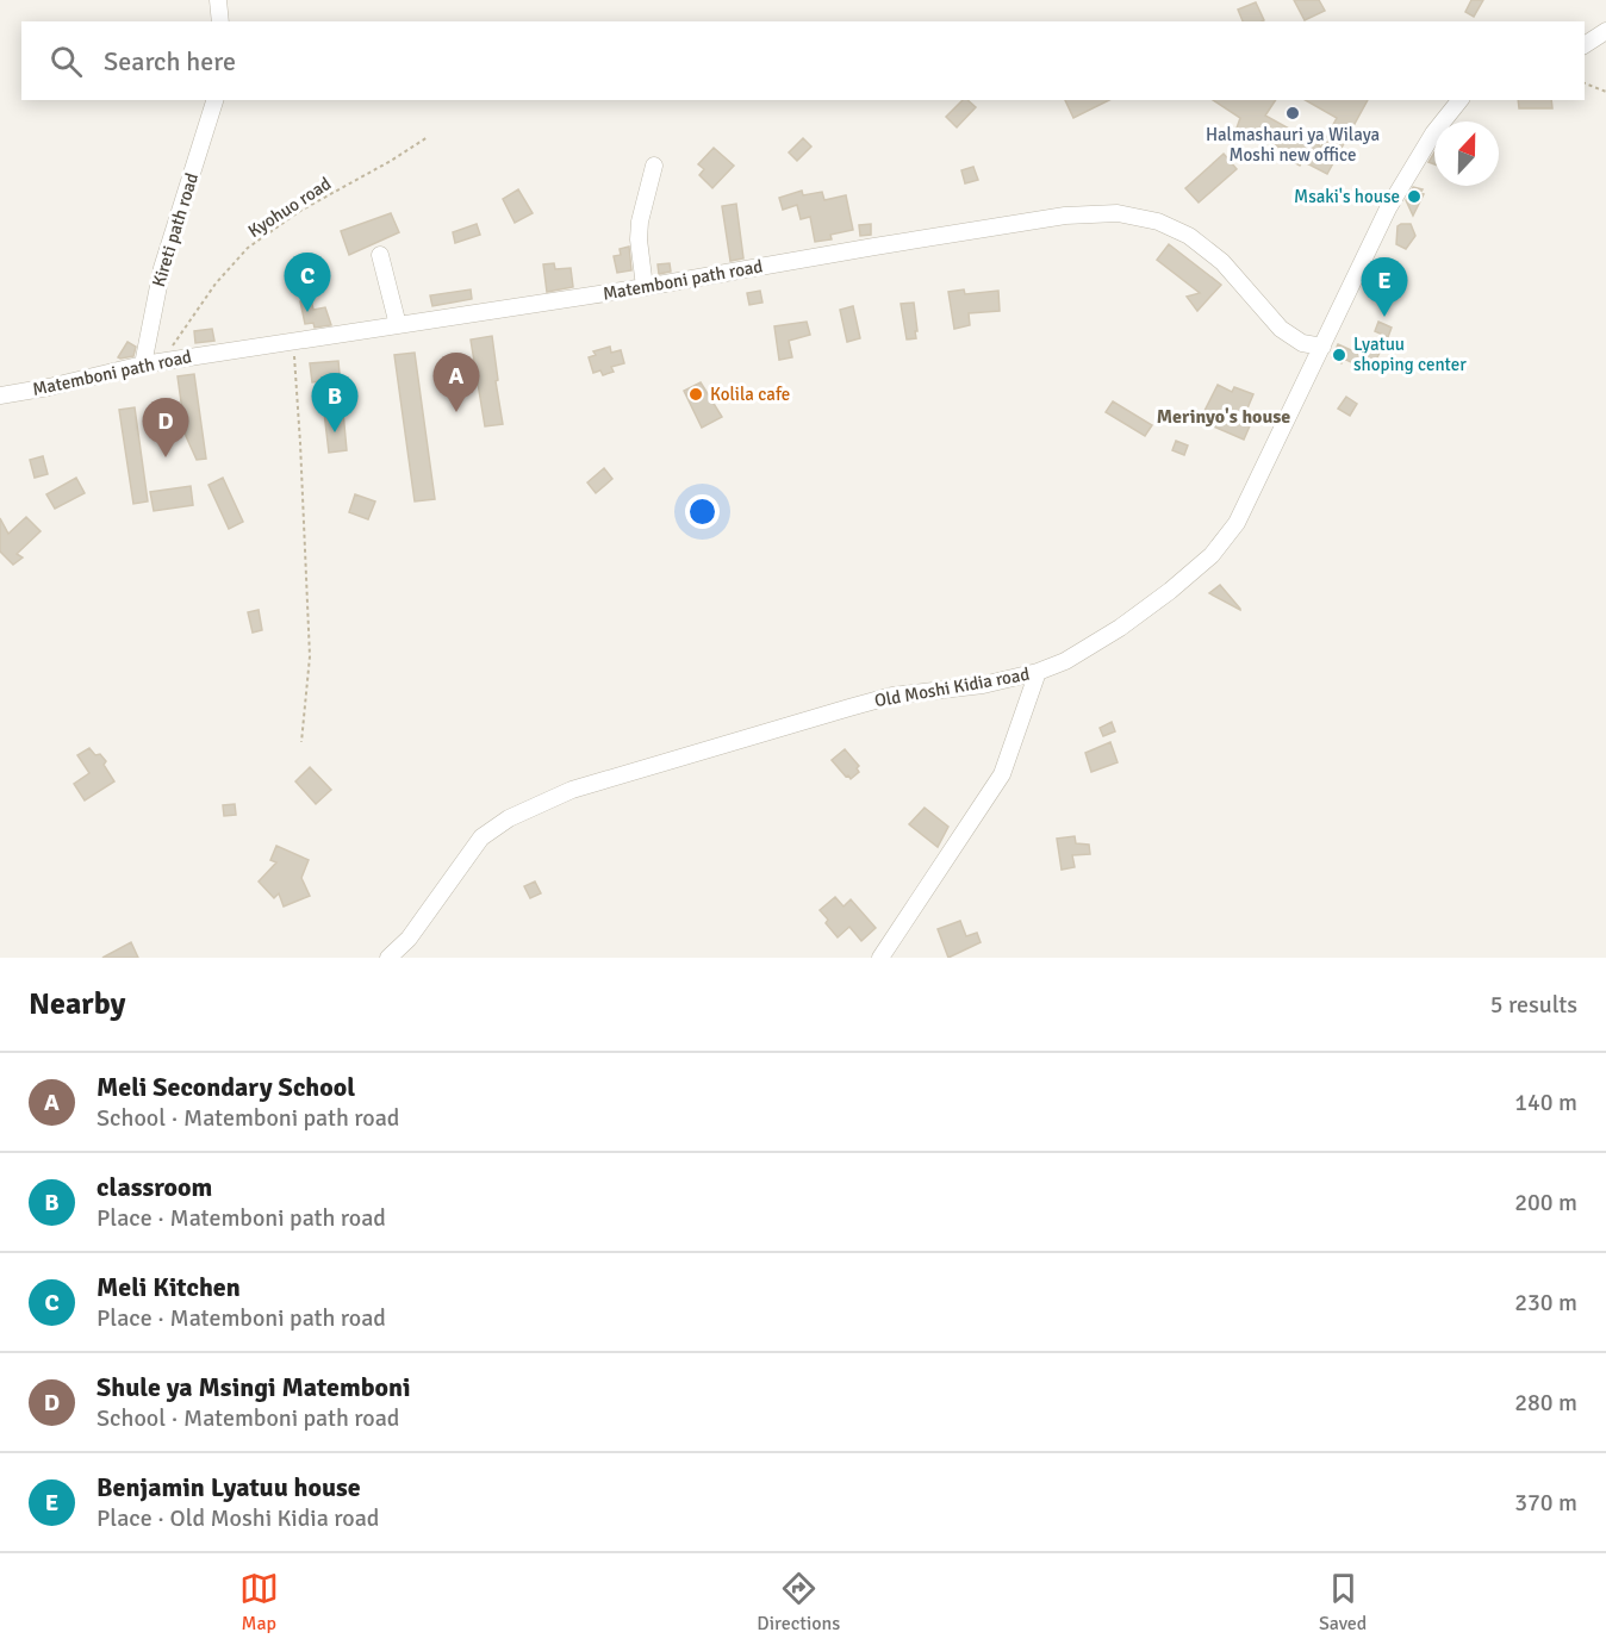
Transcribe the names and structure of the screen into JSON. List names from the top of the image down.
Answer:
{
  "streets": {
    "street": ["Kireti path road", "Matemboni path road", "Old Moshi Kidia road"],
    "path": ["Kyohuo road"]
  },
  "crossings": [
    ["Kyohuo road", "Matemboni path road"],
    ["Kireti path road", "Matemboni path road"],
    ["Matemboni path road", "Old Moshi Kidia road"]
  ],
  "districts": ["Merinyo's house"],
  "places": [
    "Halmashauri ya Wilaya Moshi new office",
    "Msaki's house",
    "Lyatuu shoping center",
    "Kolila cafe"
  ],
  "north": "top",
  "page": {
    "search": "Search here",
    "pins": [
      "C",
      "E",
      "A",
      "B",
      "D"
    ],
    "heading": ["Nearby", "5 results"],
    "list": [
      {
        "mark": "A",
        "name": "Meli Secondary School",
        "note": "School · Matemboni path road",
        "value": "140 m"
      },
      {
        "mark": "B",
        "name": "classroom",
        "note": "Place · Matemboni path road",
        "value": "200 m"
      },
      {
        "mark": "C",
        "name": "Meli Kitchen",
        "note": "Place · Matemboni path road",
        "value": "230 m"
      },
      {
        "mark": "D",
        "name": "Shule ya Msingi Matemboni",
        "note": "School · Matemboni path road",
        "value": "280 m"
      },
      {
        "mark": "E",
        "name": "Benjamin Lyatuu house",
        "note": "Place · Old Moshi Kidia road",
        "value": "370 m"
      }
    ],
    "nav": ["Map", "Directions", "Saved"]
  }
}
